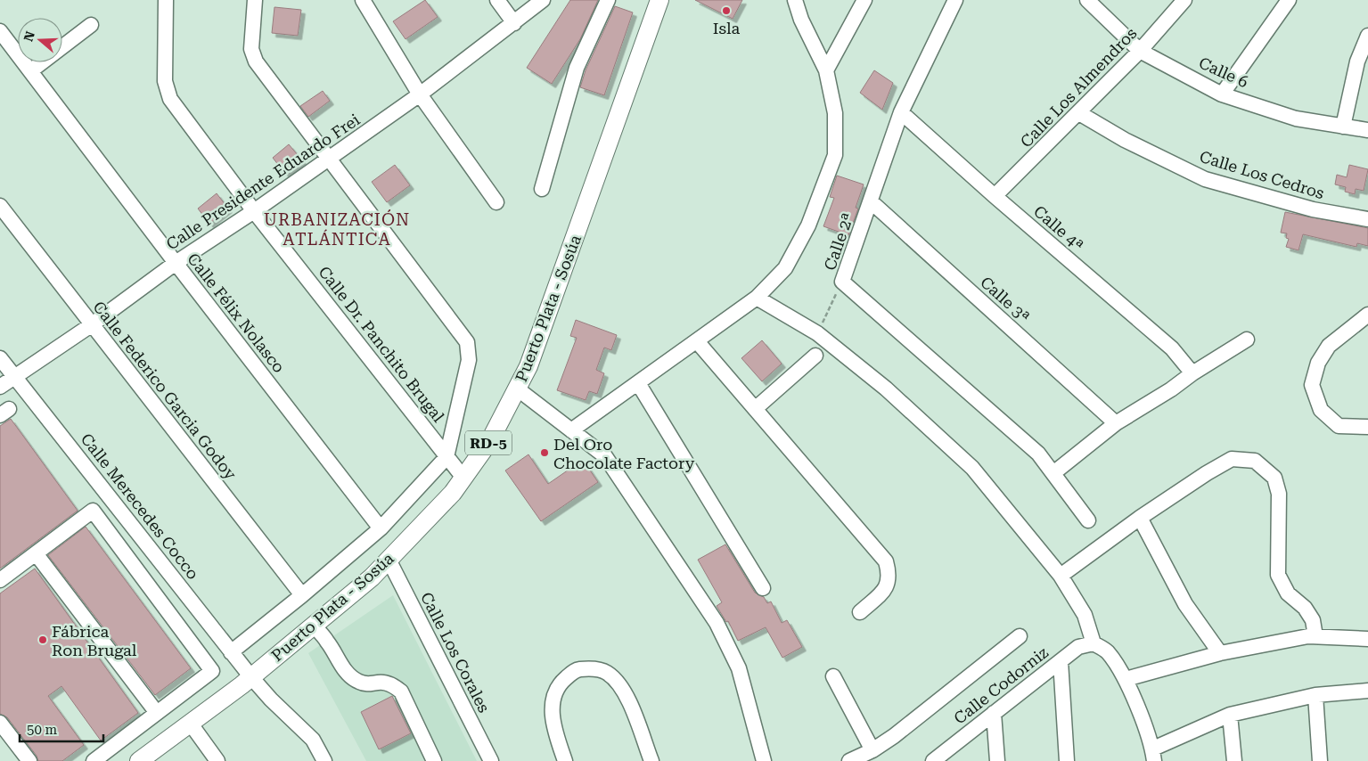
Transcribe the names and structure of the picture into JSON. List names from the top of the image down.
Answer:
{
  "streets": {
    "main road": ["Puerto Plata - Sosúa", "RD-5"],
    "street": [
      "Calle 6",
      "Calle Los Almendros",
      "Calle Los Cedros",
      "Calle Presidente Eduardo Frei",
      "Calle 4ª",
      "Calle 2ª",
      "Calle 3ª",
      "Calle Félix Nolasco",
      "Calle Dr. Panchito Brugal",
      "Calle Federico Garcia Godoy",
      "Calle Merecedes Cocco",
      "Calle Los Corales",
      "Calle Codorniz"
    ]
  },
  "crossings": [
    ["Calle 6", "Calle Los Almendros"],
    ["Calle Los Almendros", "Calle Los Cedros"],
    ["Calle Los Almendros", "Calle 4ª"],
    ["Calle Presidente Eduardo Frei", "Calle Félix Nolasco"],
    ["Calle Presidente Eduardo Frei", "Calle Dr. Panchito Brugal"],
    ["Calle Presidente Eduardo Frei", "Calle Federico Garcia Godoy"],
    ["Calle Presidente Eduardo Frei", "Calle Merecedes Cocco"],
    ["Calle 4ª", "Calle 2ª"],
    ["Calle 2ª", "Calle 3ª"],
    ["Puerto Plata - Sosúa", "Calle Dr. Panchito Brugal"],
    ["Puerto Plata - Sosúa", "Calle Merecedes Cocco"],
    ["Puerto Plata - Sosúa", "Calle Los Corales"]
  ],
  "districts": ["URBANIZACIÓN ATLÁNTICA"],
  "places": ["Isla", "Del Oro Chocolate Factory", "Fábrica Ron Brugal"],
  "scale_bar": "50 m",
  "north": "left"
}
